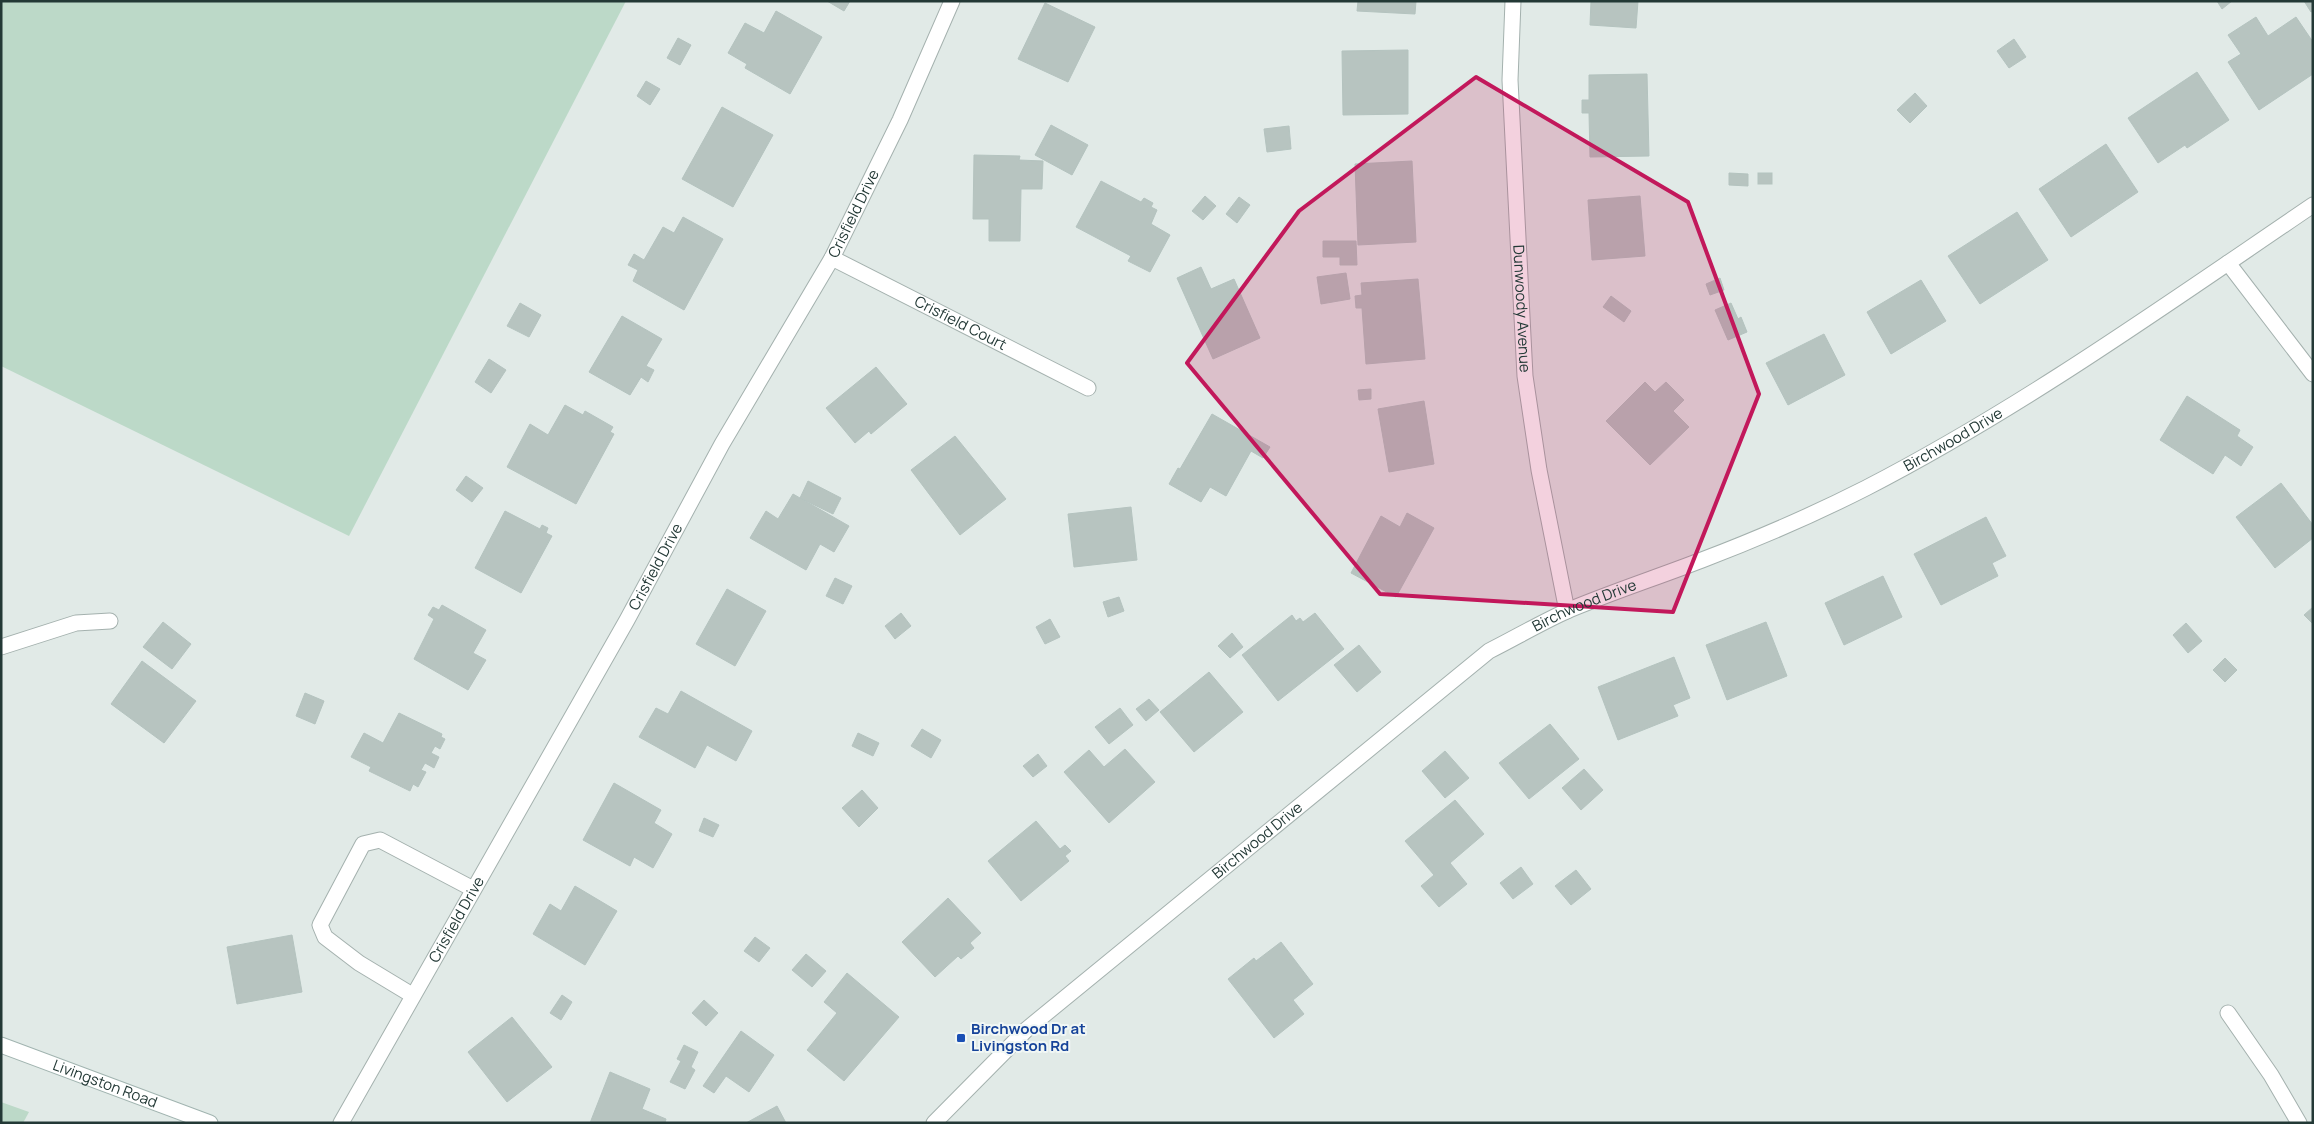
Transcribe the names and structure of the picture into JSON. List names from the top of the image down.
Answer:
{
  "streets": {
    "street": [
      "Crisfield Drive",
      "Dunwoody Avenue",
      "Crisfield Court",
      "Birchwood Drive",
      "Livingston Road"
    ]
  },
  "crossings": [
    ["Crisfield Drive", "Crisfield Court"],
    ["Dunwoody Avenue", "Birchwood Drive"]
  ],
  "places": {
    "transit": ["Birchwood Dr at Livingston Rd"]
  }
}
